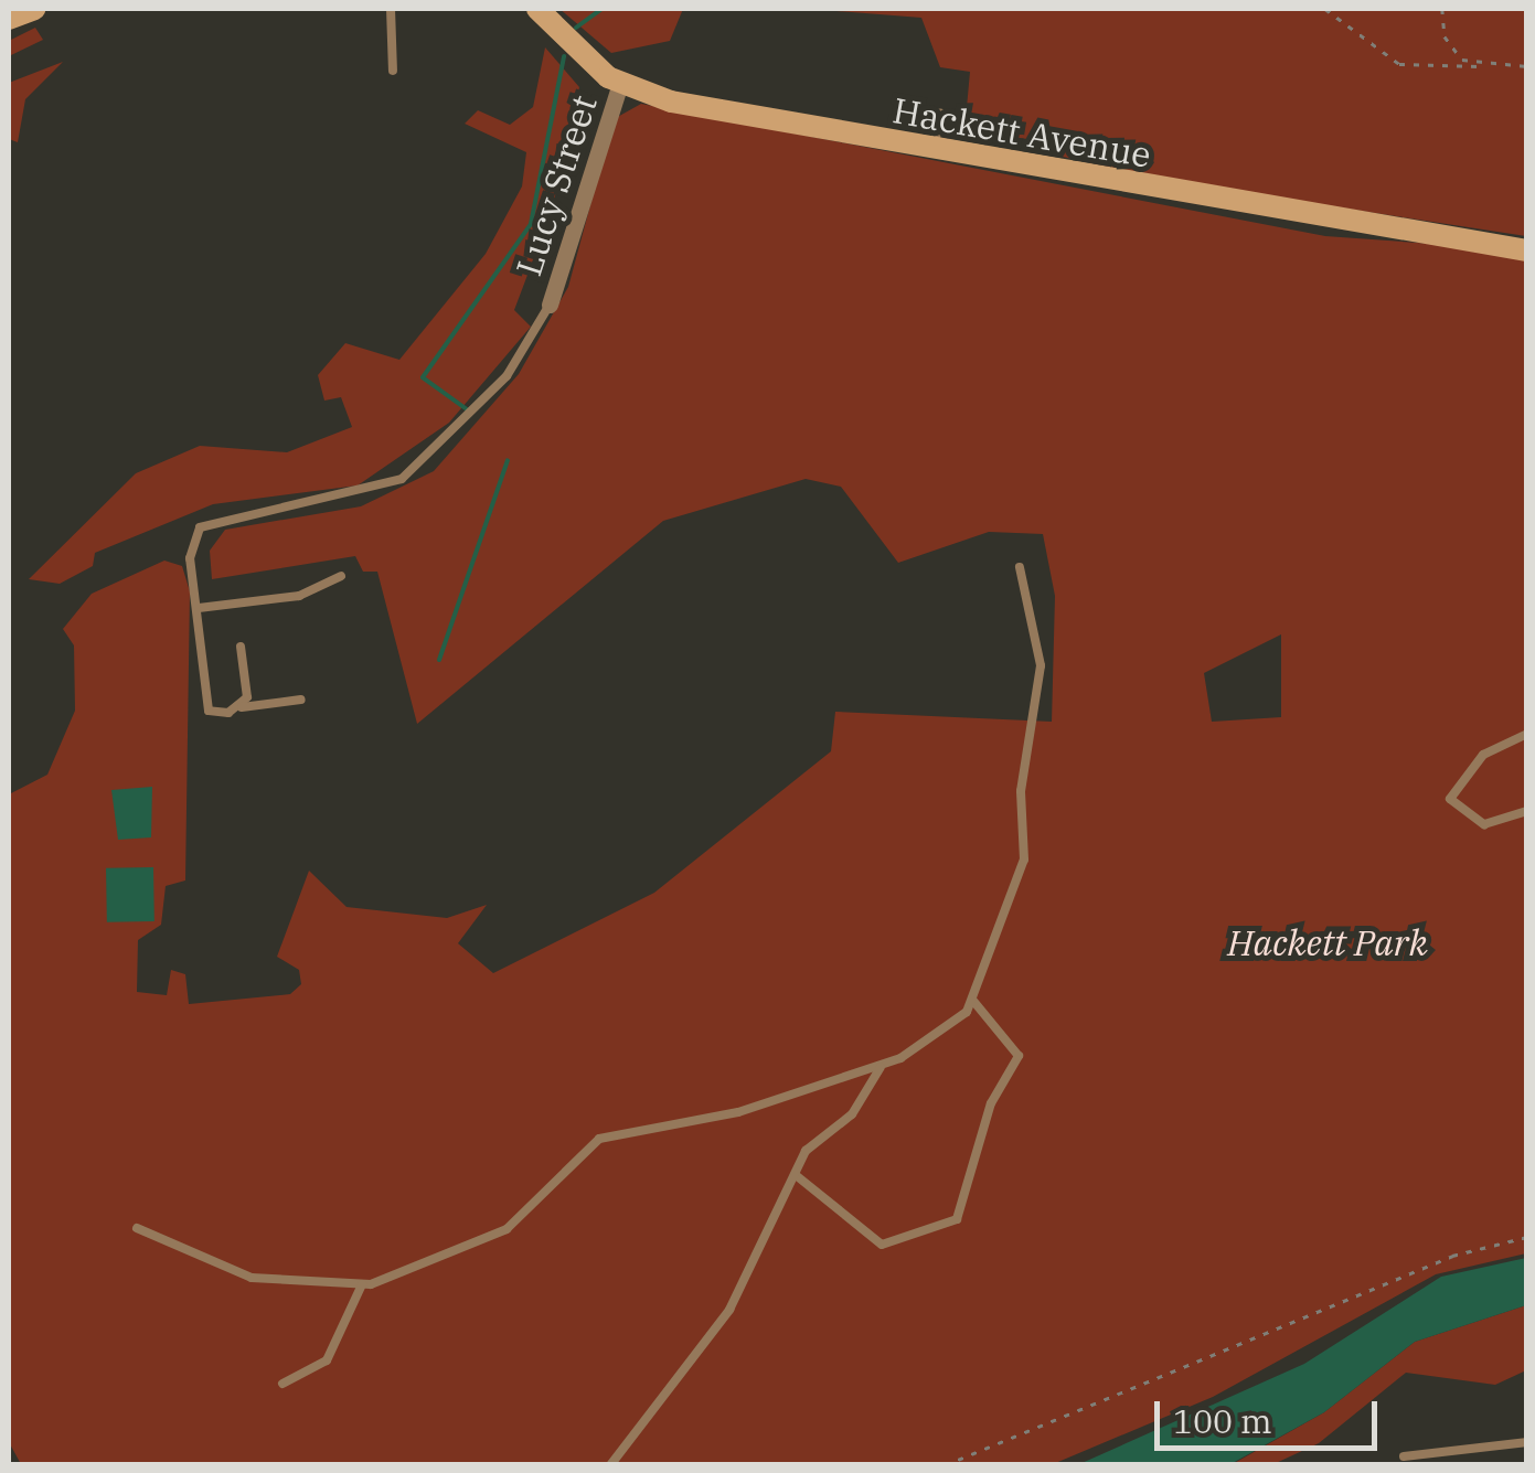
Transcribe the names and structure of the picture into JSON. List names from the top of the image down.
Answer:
{
  "streets": {
    "main road": ["Hackett Avenue"],
    "street": ["Lucy Street"]
  },
  "crossings": [
    ["Hackett Avenue", "Lucy Street"]
  ],
  "parks": ["Hackett Park"],
  "scale_bar": "100 m"
}
